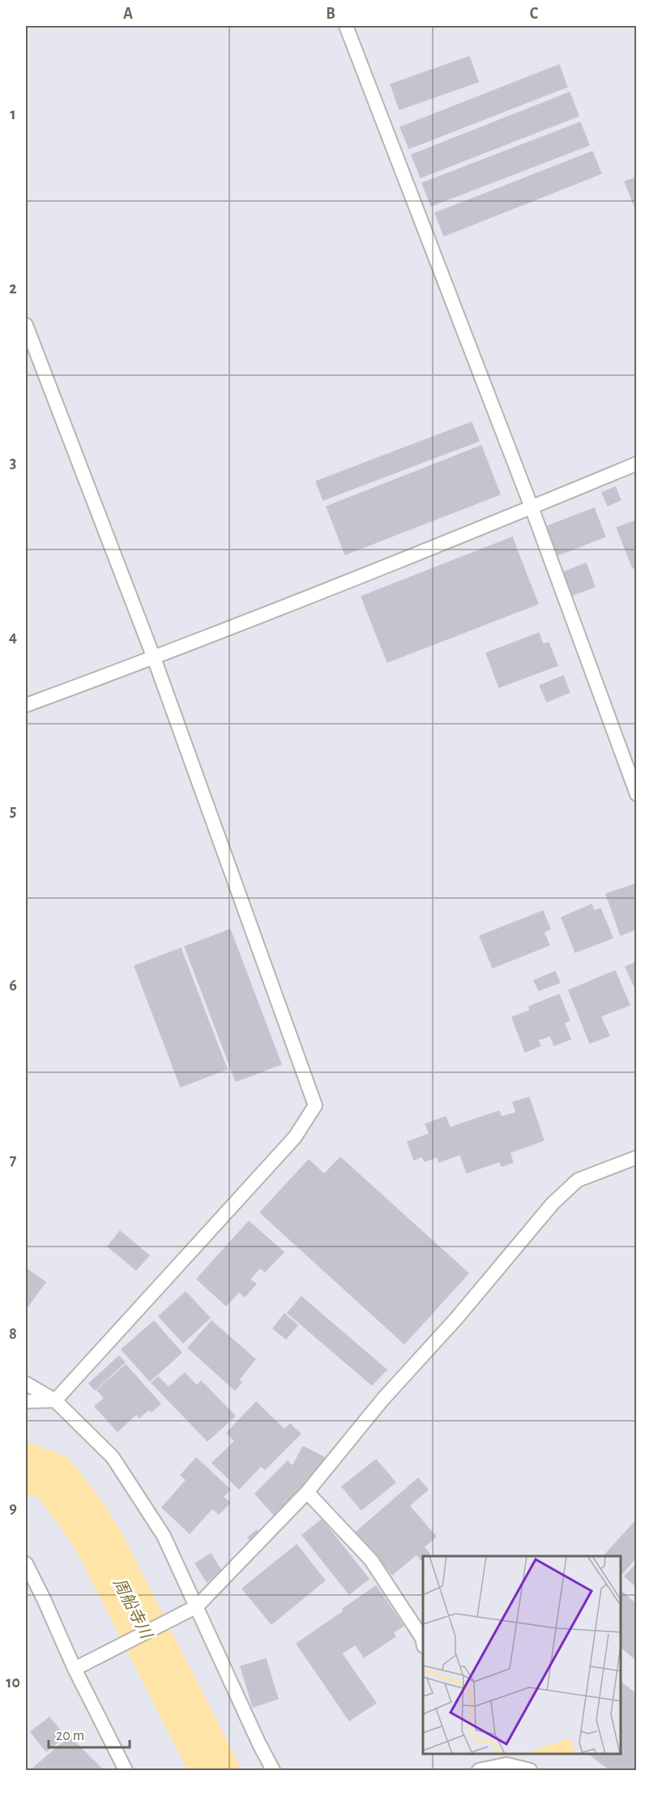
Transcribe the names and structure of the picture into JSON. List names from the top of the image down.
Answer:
{
  "water": ["周船寺川"],
  "scale_bar": "20 m",
  "grid": {
    "columns": ["A", "B", "C"],
    "rows": [
      "1",
      "2",
      "3",
      "4",
      "5",
      "6",
      "7",
      "8",
      "9",
      "10"
    ]
  }
}
